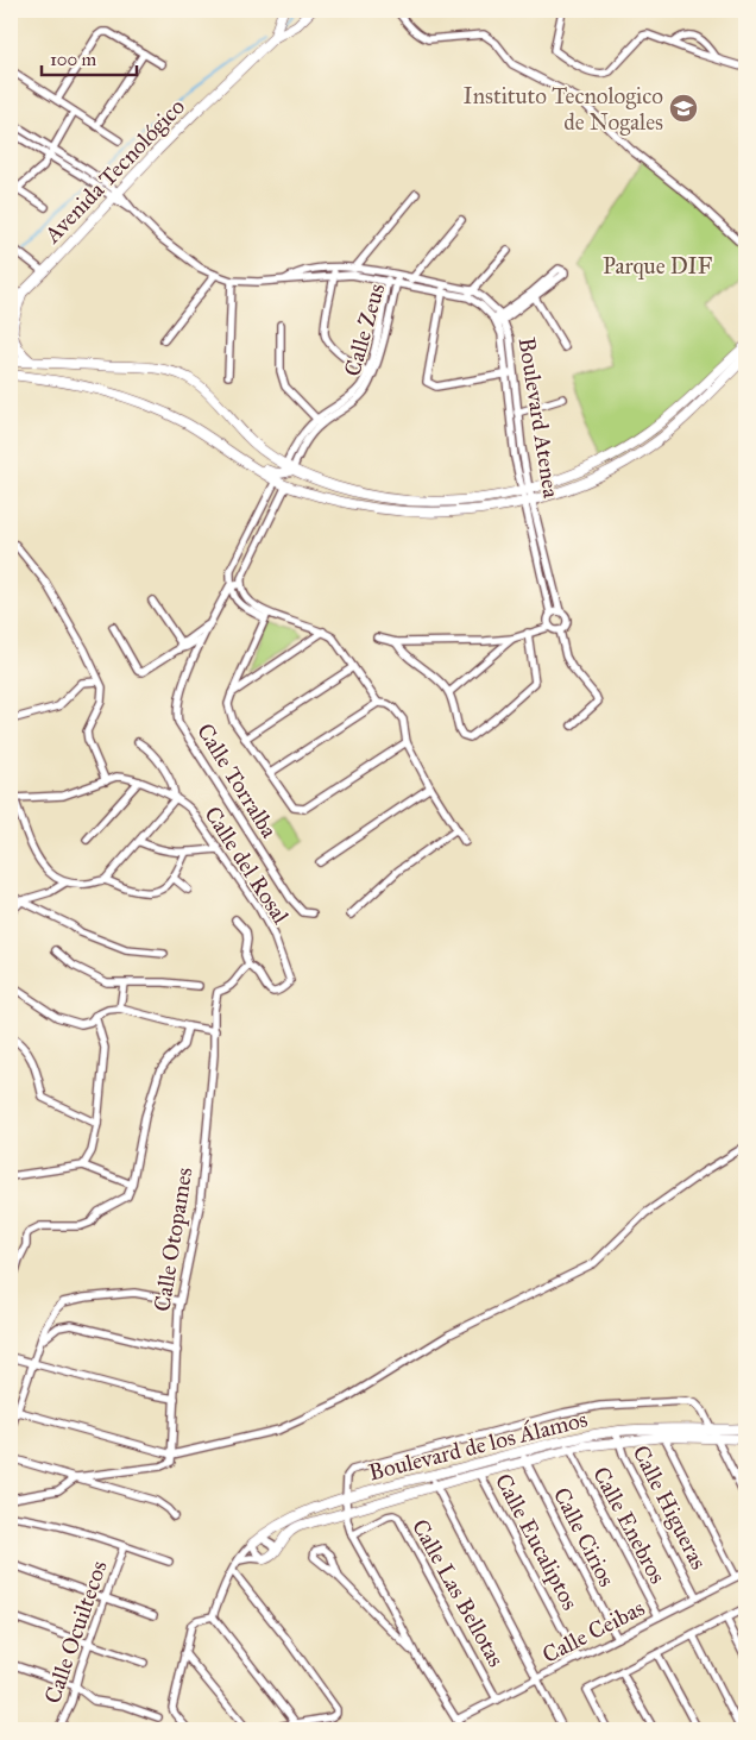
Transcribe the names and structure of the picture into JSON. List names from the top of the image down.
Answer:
{
  "streets": {
    "main road": ["Avenida Tecnológico", "Boulevard de los Álamos"],
    "street": [
      "Calle Zeus",
      "Boulevard Atenea",
      "Calle Torralba",
      "Calle del Rosal",
      "Calle Otopames",
      "Calle Higueras",
      "Calle Enebros",
      "Calle Cirios",
      "Calle Eucaliptos",
      "Calle Las Bellotas",
      "Calle Ceibas",
      "Calle Ocuiltecos"
    ]
  },
  "crossings": [
    ["Avenida Tecnológico", "Boulevard Atenea"],
    ["Calle Zeus", "Boulevard Atenea"],
    ["Calle del Rosal", "Calle Otopames"],
    ["Boulevard de los Álamos", "Calle Higueras"],
    ["Boulevard de los Álamos", "Calle Enebros"],
    ["Boulevard de los Álamos", "Calle Cirios"],
    ["Boulevard de los Álamos", "Calle Eucaliptos"],
    ["Calle Higueras", "Calle Ceibas"],
    ["Calle Enebros", "Calle Ceibas"],
    ["Calle Cirios", "Calle Ceibas"],
    ["Calle Eucaliptos", "Calle Ceibas"],
    ["Calle Las Bellotas", "Calle Ceibas"]
  ],
  "parks": ["Parque DIF"],
  "places": {
    "school or university": ["Instituto Tecnologico de Nogales"]
  },
  "scale_bar": "100 m"
}
